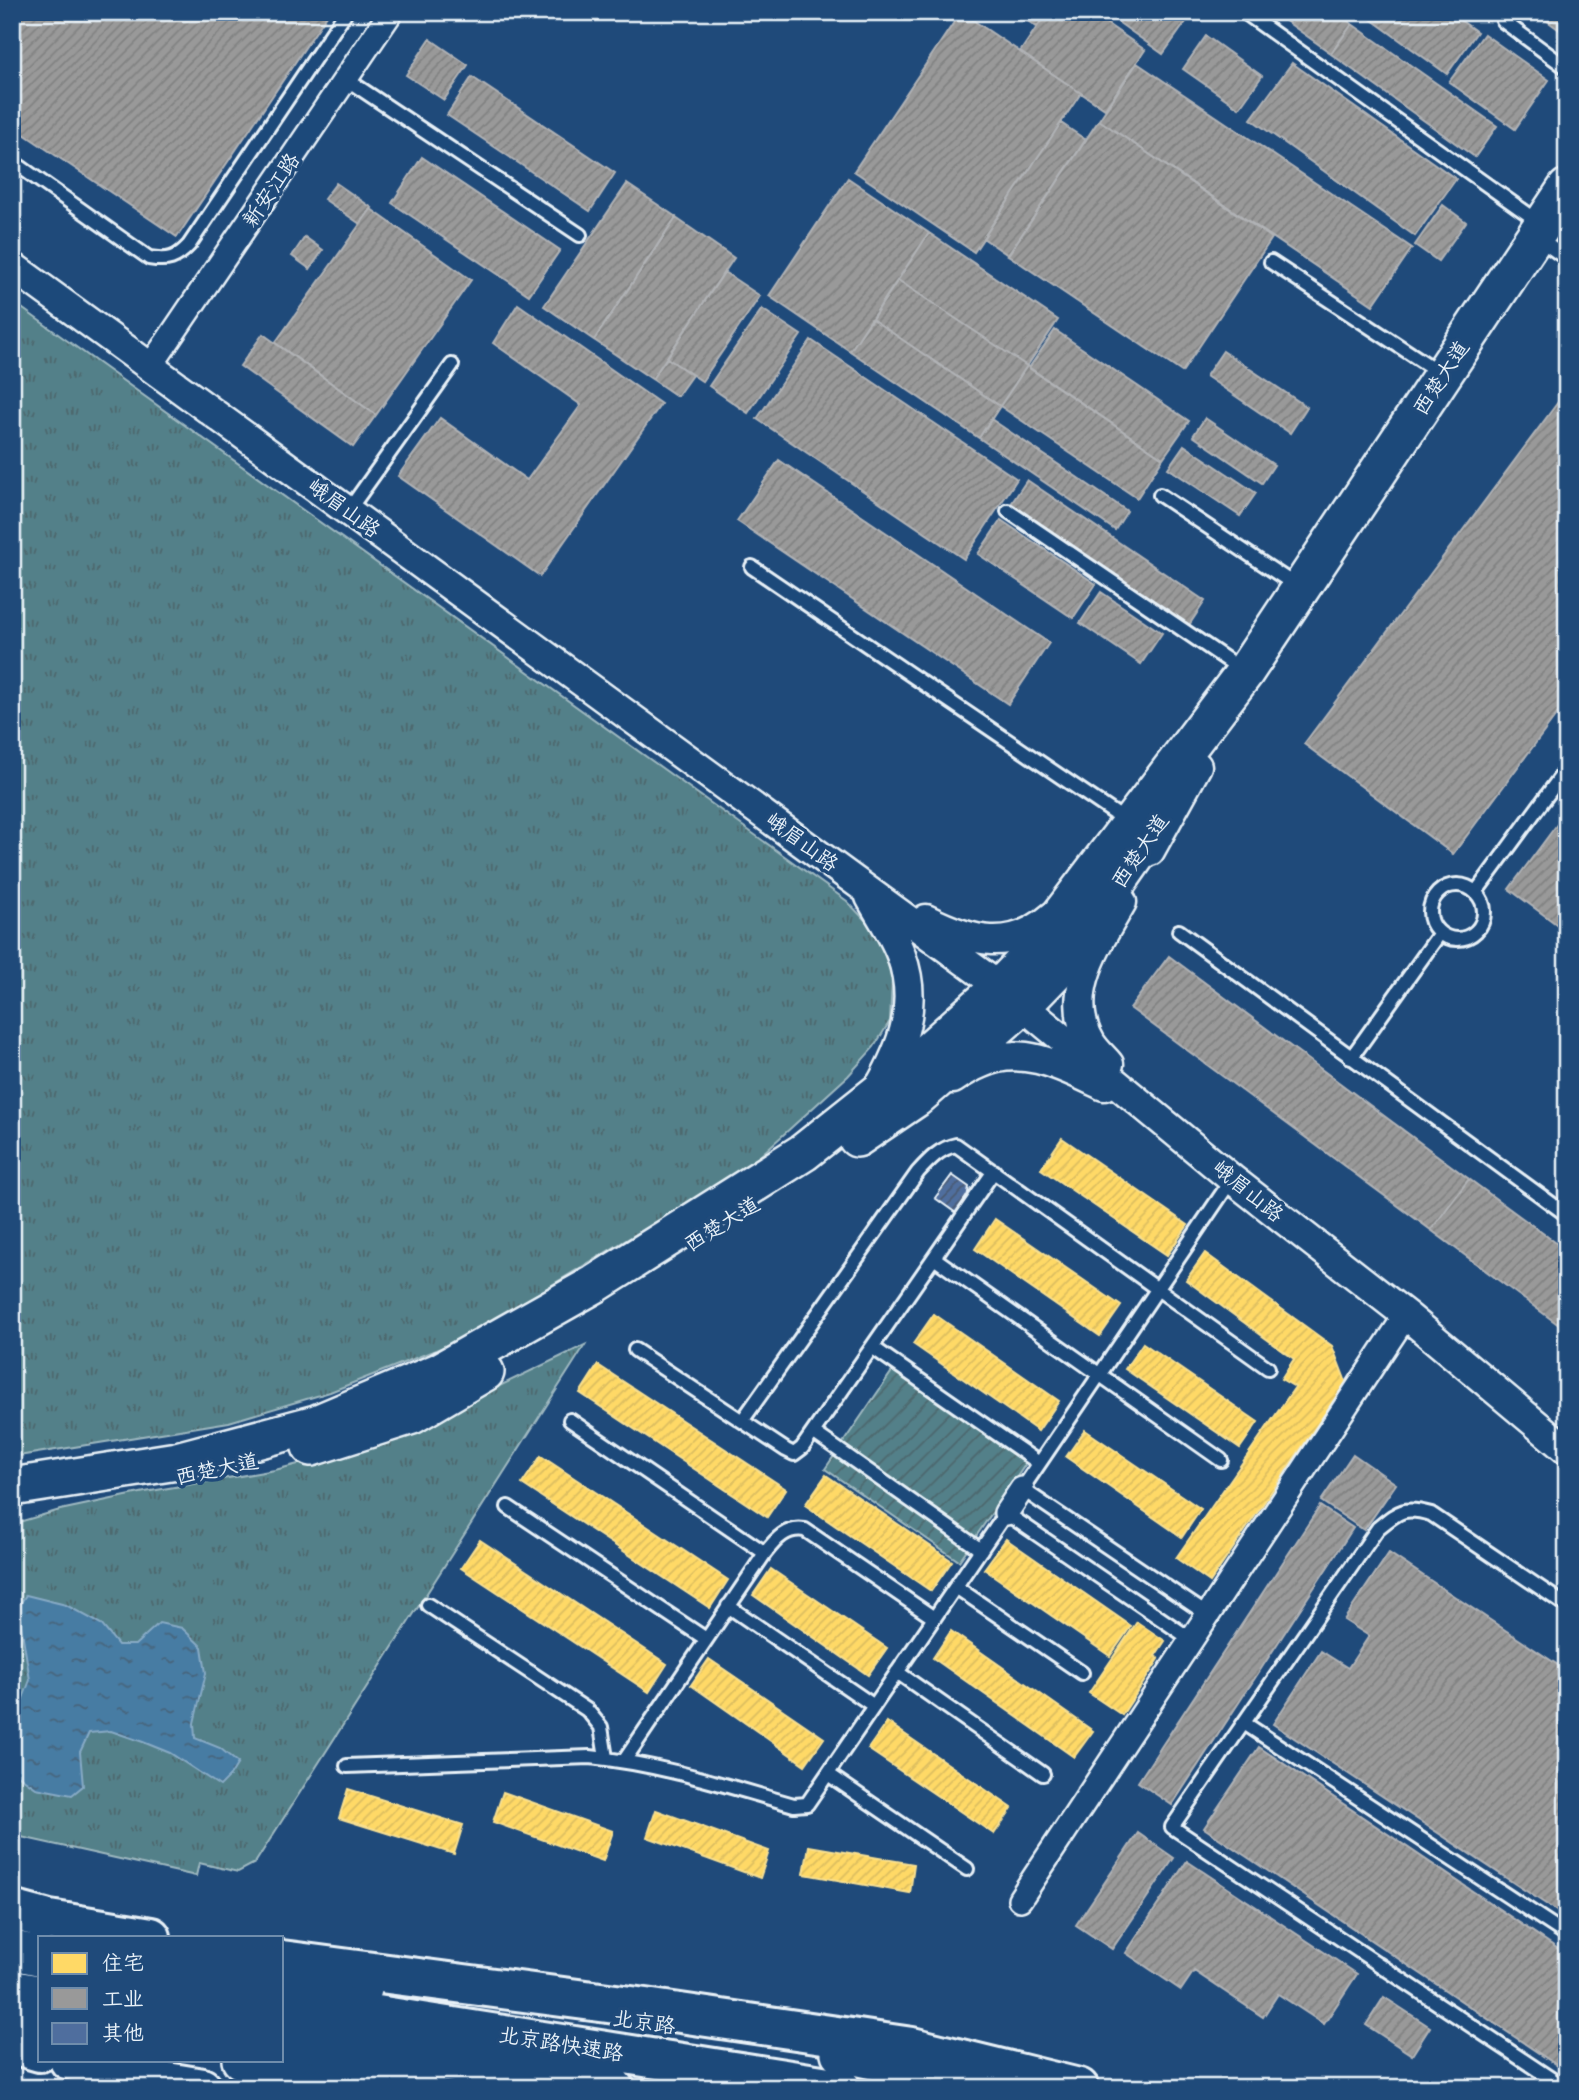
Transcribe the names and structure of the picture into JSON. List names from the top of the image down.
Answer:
{
  "streets": {
    "highway": ["北京路快速路"],
    "main road": ["西楚大道", "北京路"],
    "street": ["新安江路", "峨眉山路"]
  },
  "crossings": [
    ["新安江路", "峨眉山路"],
    ["西楚大道", "峨眉山路"]
  ],
  "legend": ["住宅", "工业", "其他"]
}
